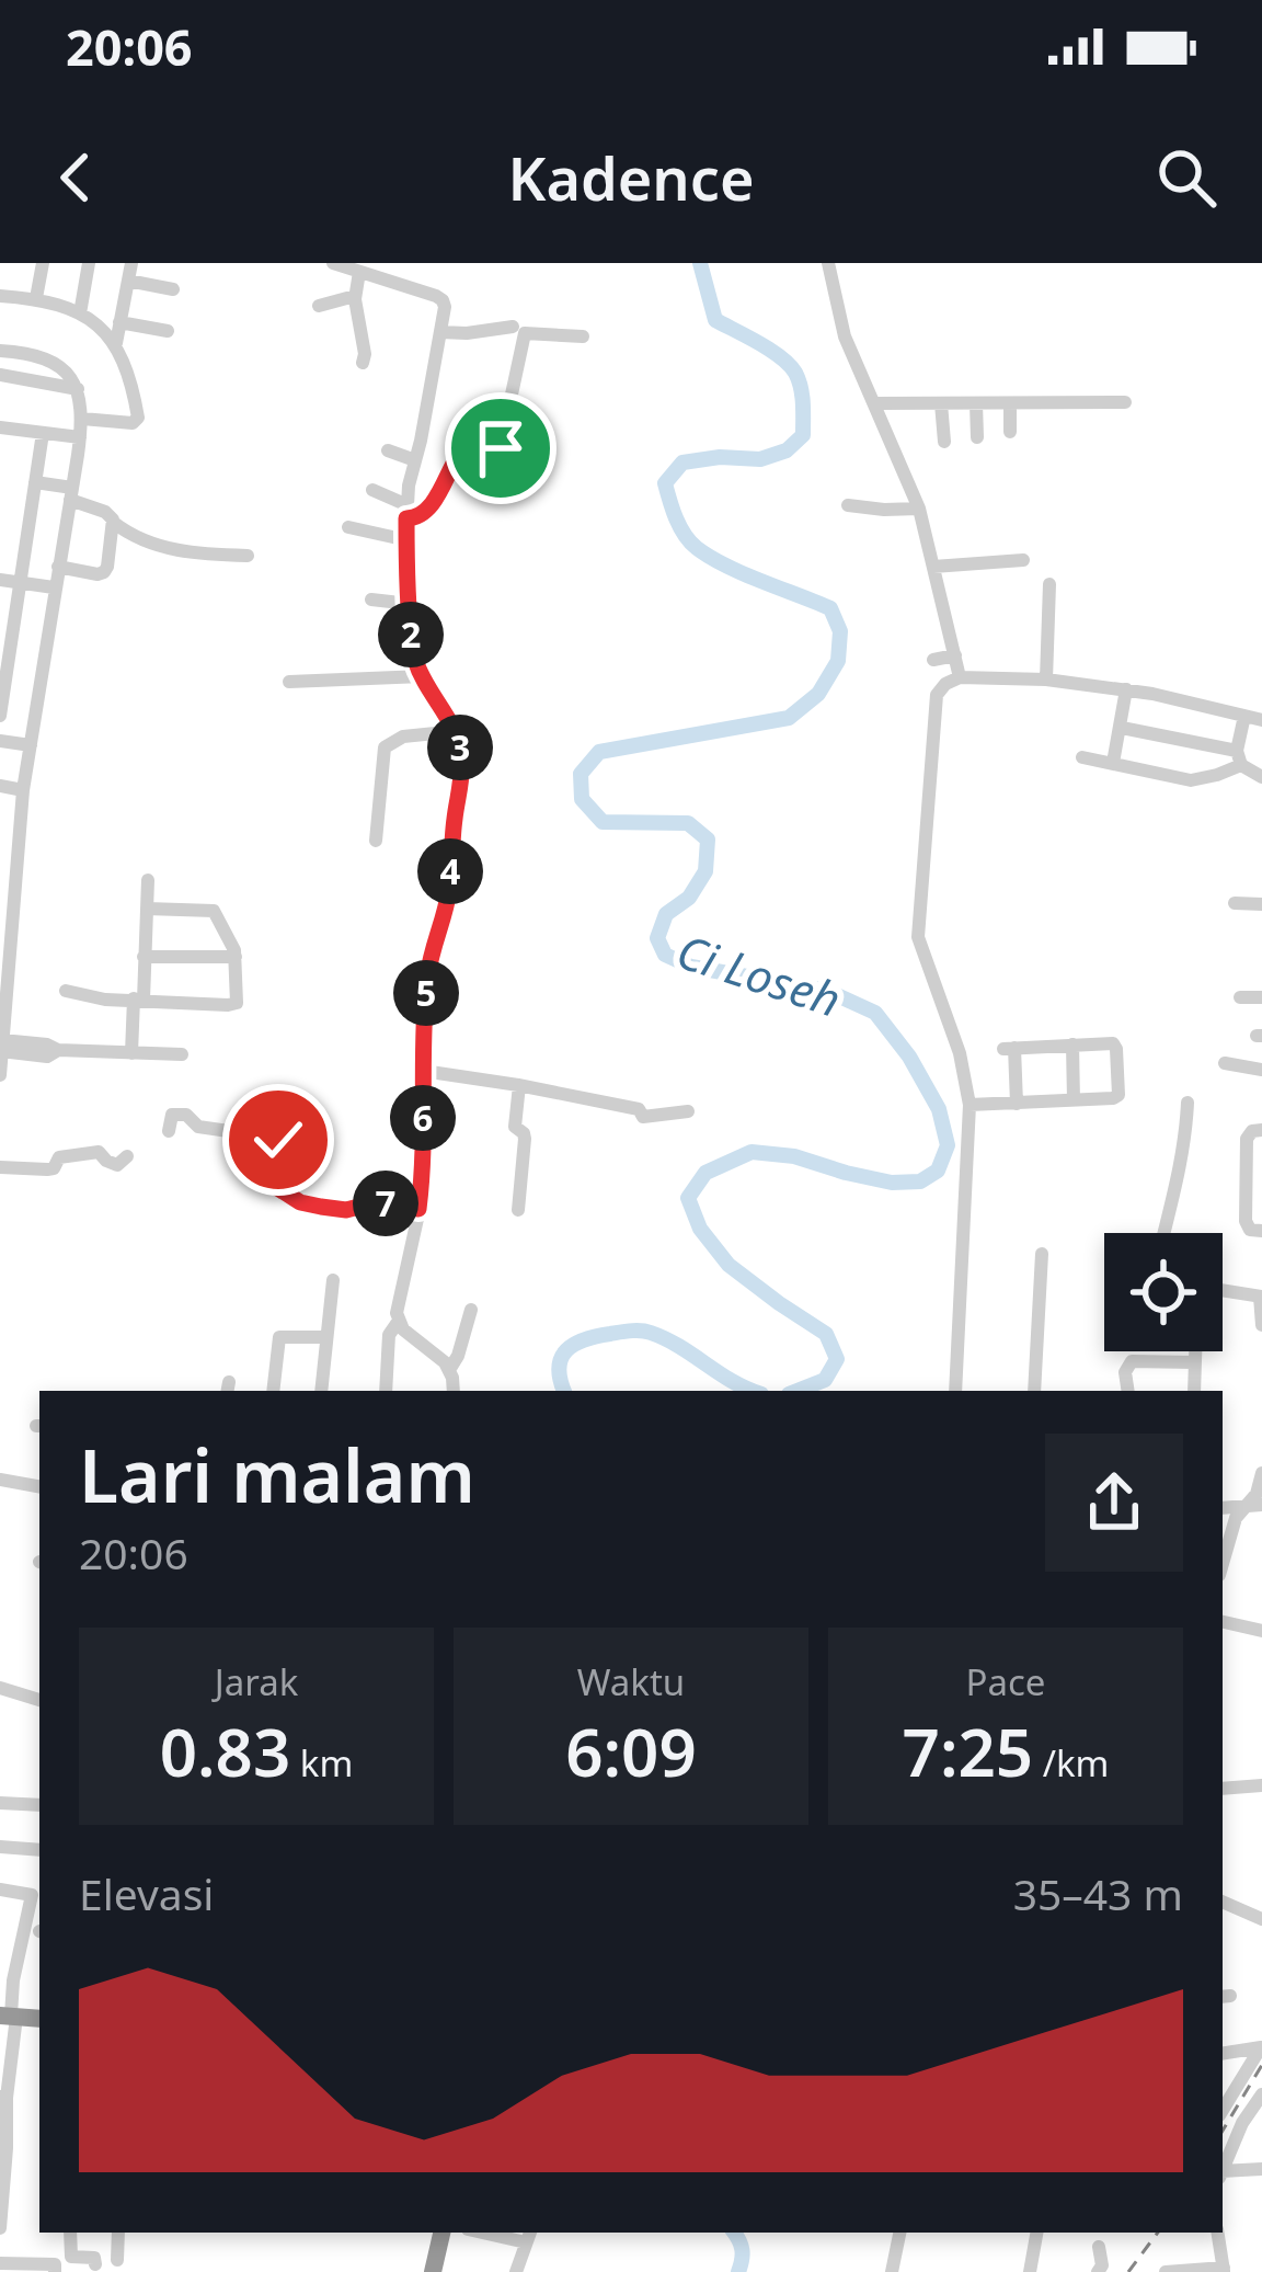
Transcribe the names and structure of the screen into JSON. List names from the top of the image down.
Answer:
{
  "water": ["Ci Loseh"],
  "page": {
    "status": "20:06",
    "header": "Kadence",
    "pins": [
      "2",
      "3",
      "4",
      "5",
      "6",
      "7"
    ],
    "heading": ["Lari malam", "20:06"],
    "stats": [
      ["Jarak", "0.83 km"],
      ["Waktu", "6:09"],
      ["Pace", "7:25 /km"]
    ],
    "chart": ["Elevasi", "35–43 m"]
  }
}
